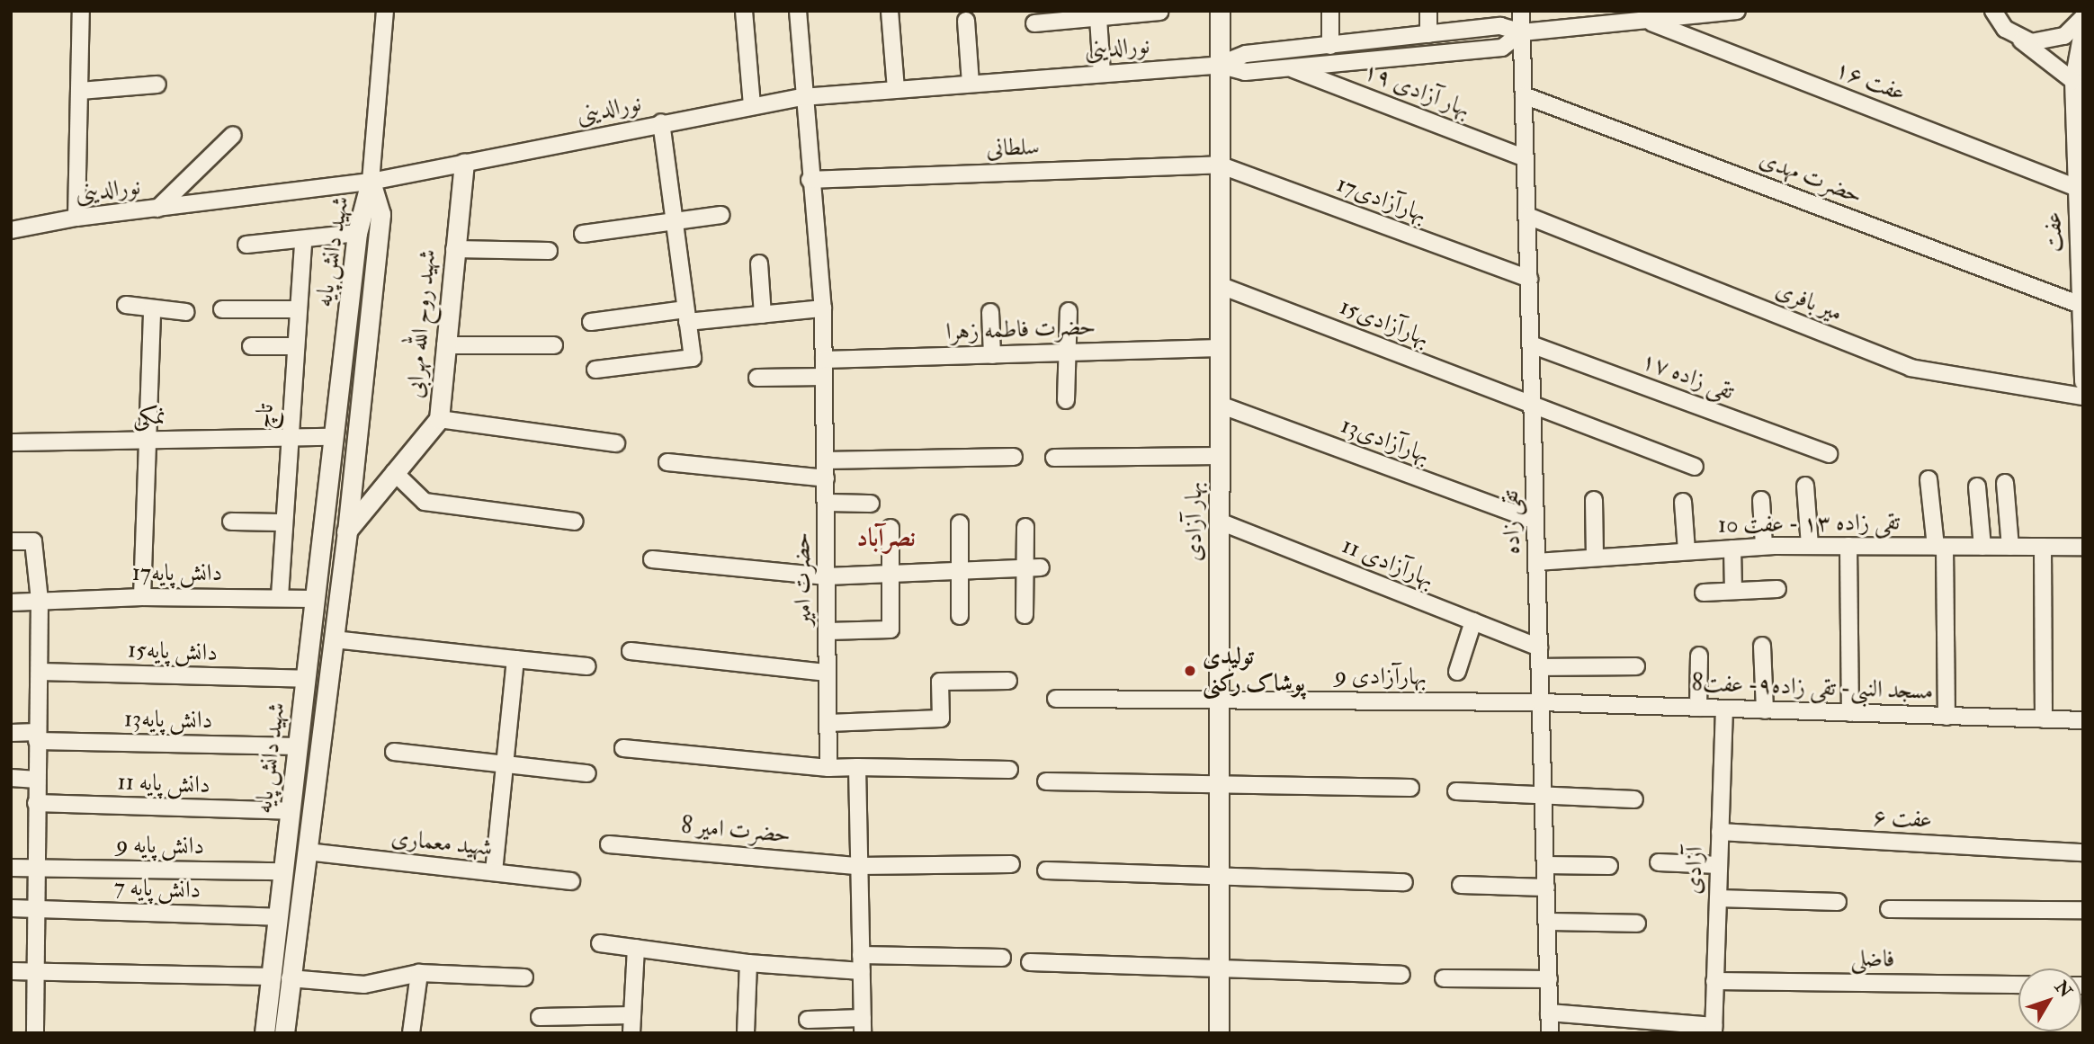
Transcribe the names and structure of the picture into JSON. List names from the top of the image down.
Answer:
{
  "streets": {
    "street": [
      "نورالدینی",
      "عفت ۱۶",
      "بهار آزادی ۱۹",
      "سلطانی",
      "حضرت مهدی",
      "بهارآزادی17",
      "عفت",
      "شهید دانش پایه",
      "میر بافری",
      "بهارآزادی15",
      "شهید روح الله مهرابی",
      "حضرت فاطمه زهرا",
      "تقی زاده ۱۷",
      "تاچ",
      "نمکی",
      "بهارآزادی13",
      "بهار آزادی",
      "تقی زاده",
      "تقی زاده ۱۳ - عفت 10",
      "بهارآزادی 11",
      "دانش پایه17",
      "حضرت امیر",
      "دانش پایه15",
      "بهارآزادی 9",
      "مسجد النبی- تقی زاده۹- عفت8",
      "دانش پایه13",
      "دانش پایه 11",
      "عفت ۶",
      "حضرت امیر 8",
      "شهید معماری",
      "دانش پایه 9",
      "آزادی",
      "دانش پایه 7",
      "فاضلی"
    ]
  },
  "crossings": [
    ["نورالدینی", "عفت ۱۶"],
    ["نورالدینی", "بهار آزادی ۱۹"],
    ["نورالدینی", "شهید دانش پایه"],
    ["نورالدینی", "شهید روح الله مهرابی"],
    ["نورالدینی", "بهار آزادی"],
    ["نورالدینی", "تقی زاده"],
    ["نورالدینی", "حضرت امیر"],
    ["عفت ۱۶", "عفت"],
    ["بهار آزادی ۱۹", "تقی زاده"],
    ["سلطانی", "بهارآزادی17"],
    ["سلطانی", "بهار آزادی"],
    ["سلطانی", "حضرت امیر"],
    ["حضرت مهدی", "عفت"],
    ["حضرت مهدی", "تقی زاده"],
    ["بهارآزادی17", "بهار آزادی"],
    ["بهارآزادی17", "تقی زاده"],
    ["شهید دانش پایه", "شهید روح الله مهرابی"],
    ["شهید دانش پایه", "نمکی"],
    ["شهید دانش پایه", "دانش پایه17"],
    ["شهید دانش پایه", "دانش پایه15"],
    ["شهید دانش پایه", "دانش پایه13"],
    ["شهید دانش پایه", "دانش پایه 11"],
    ["شهید دانش پایه", "شهید معماری"],
    ["شهید دانش پایه", "دانش پایه 9"],
    ["شهید دانش پایه", "دانش پایه 7"],
    ["میر بافری", "تقی زاده"],
    ["بهارآزادی15", "بهار آزادی"],
    ["بهارآزادی15", "تقی زاده"],
    ["حضرت فاطمه زهرا", "بهار آزادی"],
    ["حضرت فاطمه زهرا", "حضرت امیر"],
    ["تقی زاده ۱۷", "تقی زاده"],
    ["تاچ", "نمکی"],
    ["تاچ", "دانش پایه17"],
    ["بهارآزادی13", "بهار آزادی"],
    ["بهارآزادی13", "تقی زاده"],
    ["بهار آزادی", "بهارآزادی 11"],
    ["بهار آزادی", "بهارآزادی 9"],
    ["تقی زاده", "تقی زاده ۱۳ - عفت 10"],
    ["تقی زاده", "بهارآزادی 11"],
    ["تقی زاده", "بهارآزادی 9"],
    ["تقی زاده", "مسجد النبی- تقی زاده۹- عفت8"],
    ["بهارآزادی 9", "مسجد النبی- تقی زاده۹- عفت8"],
    ["مسجد النبی- تقی زاده۹- عفت8", "آزادی"],
    ["عفت ۶", "آزادی"],
    ["آزادی", "فاضلی"]
  ],
  "districts": ["نصرآباد"],
  "places": ["تولیدی پوشاک رکنی"],
  "north": "top right"
}
